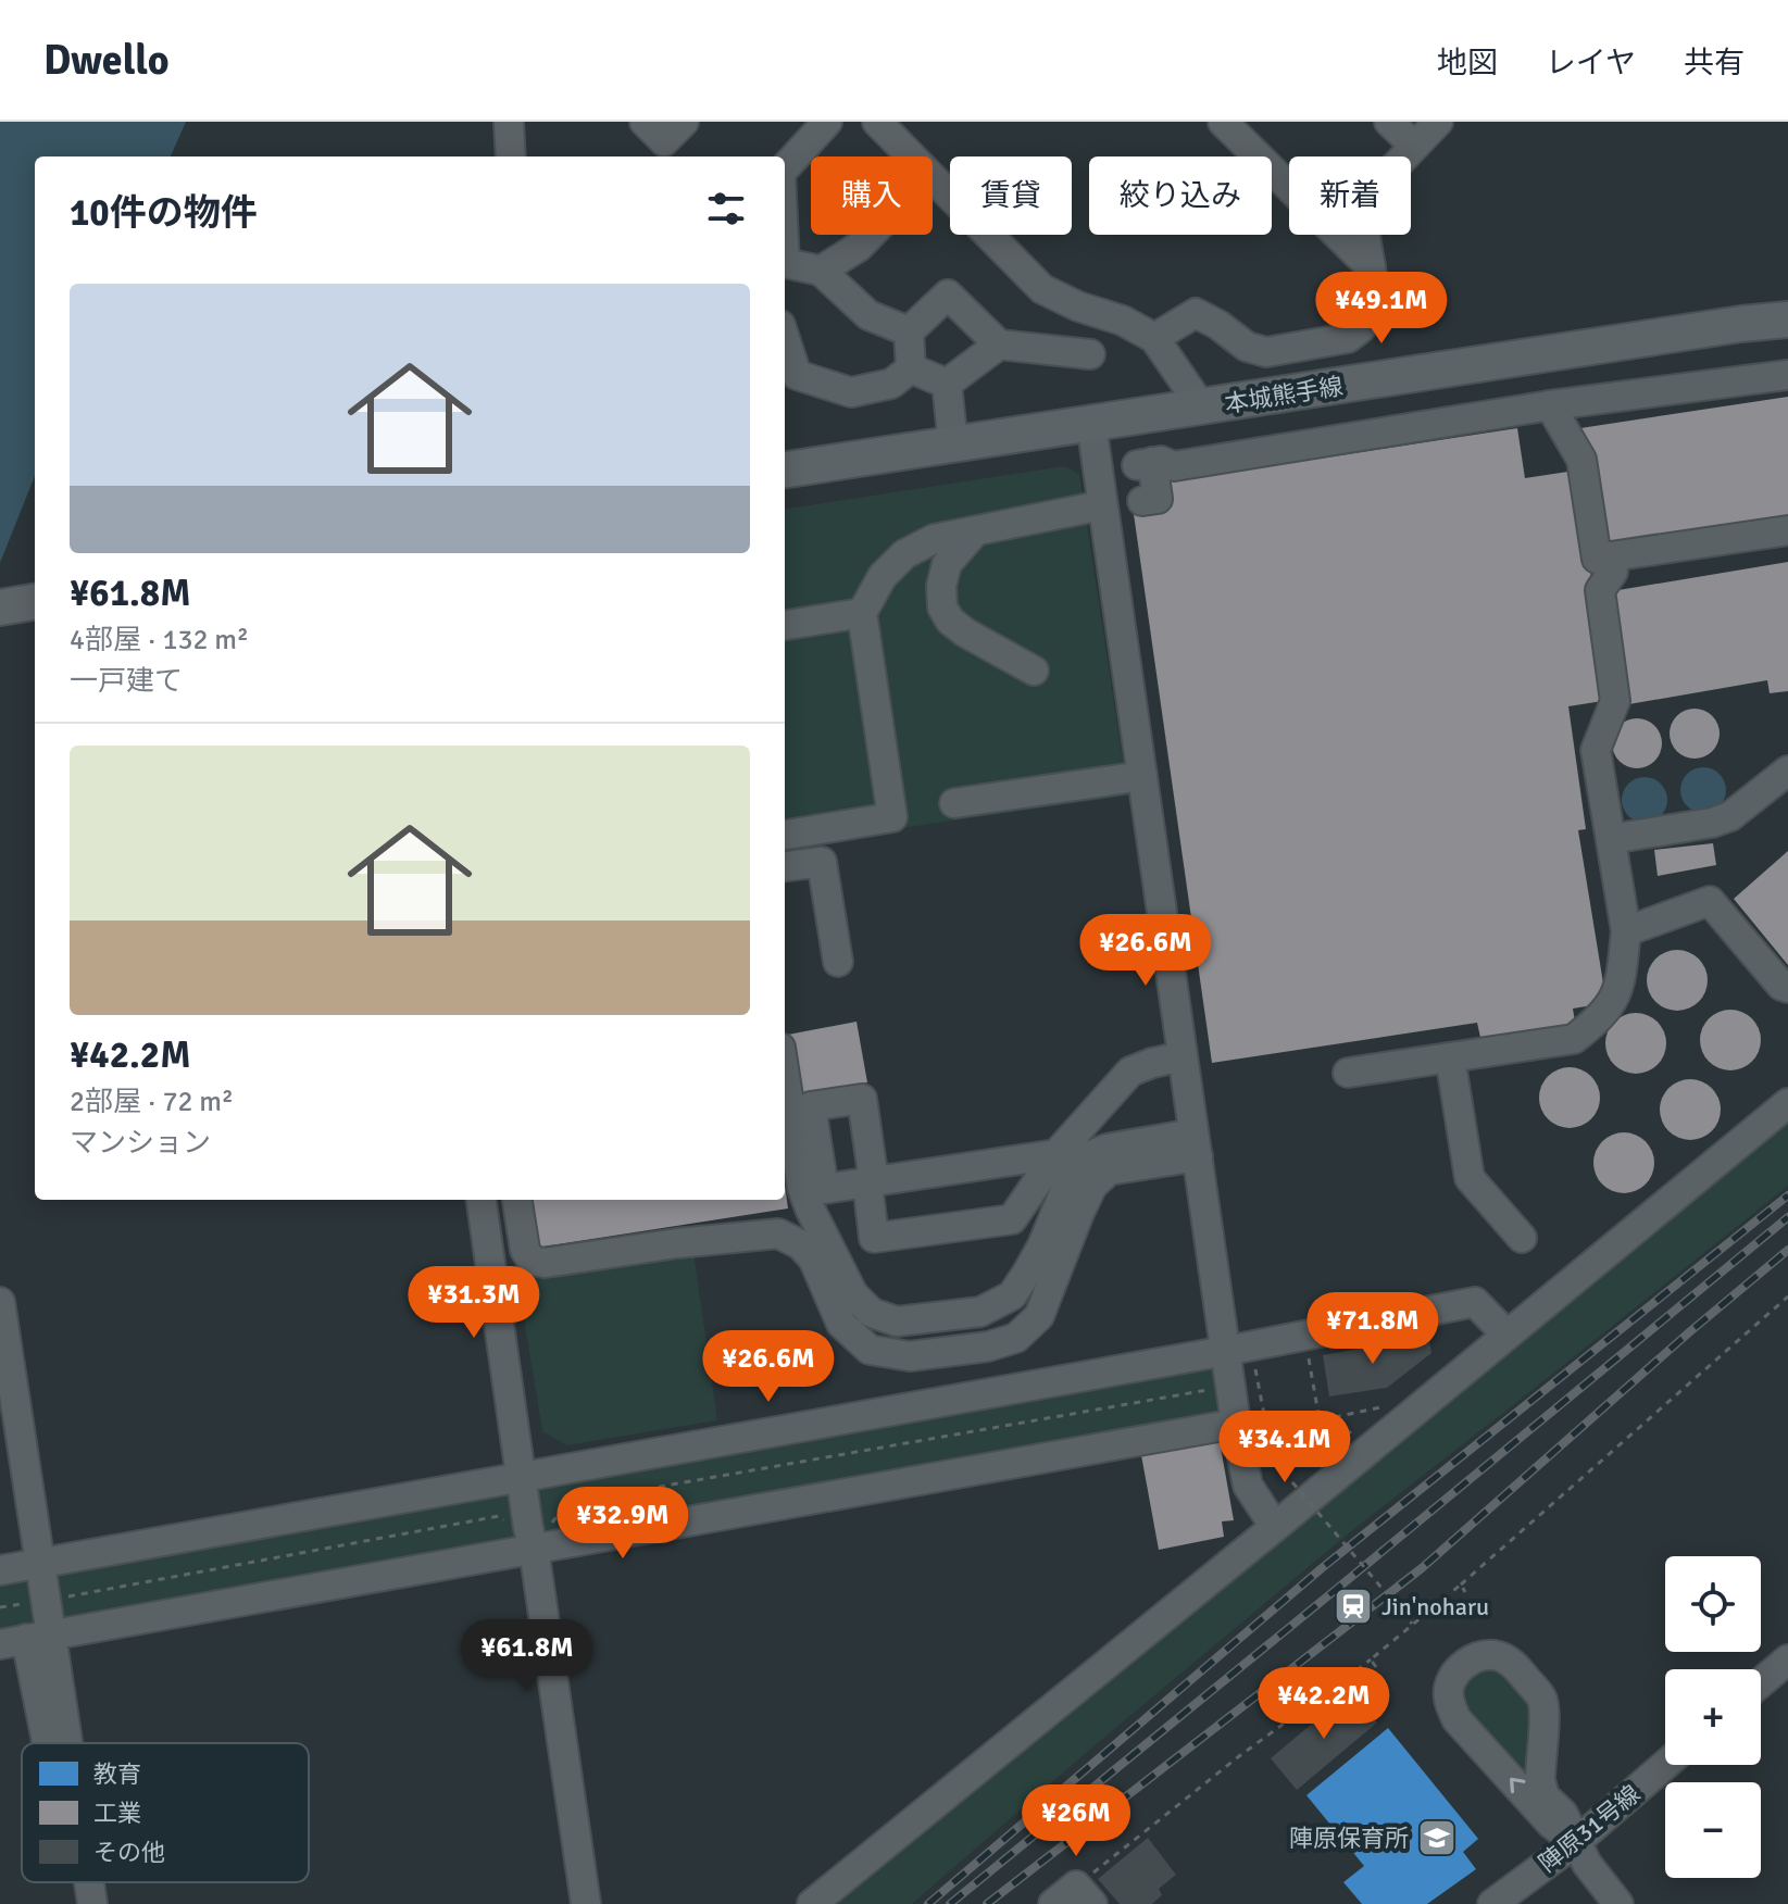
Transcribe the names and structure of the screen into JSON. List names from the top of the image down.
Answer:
{
  "streets": {
    "main road": ["本城熊手線"],
    "street": ["陣原31号線"]
  },
  "places": {
    "station": ["Jin'noharu"],
    "school or university": ["陣原保育所"]
  },
  "legend": ["教育", "工業", "その他"],
  "page": {
    "header": "Dwello",
    "nav": ["地図", "レイヤ", "共有"],
    "chip": [
      "購入",
      "賃貸",
      "絞り込み",
      "新着"
    ],
    "heading": "10件の物件",
    "list": [
      {
        "name": "¥61.8M",
        "note": "4部屋 · 132 m² · 一戸建て"
      },
      {
        "name": "¥42.2M",
        "note": "2部屋 · 72 m² · マンション"
      }
    ],
    "price": [
      "¥49.1M",
      "¥26.6M",
      "¥31.3M",
      "¥71.8M",
      "¥26.6M",
      "¥34.1M",
      "¥32.9M",
      "¥61.8M",
      "¥42.2M",
      "¥26M"
    ],
    "map_buttons": ["+", "−"]
  }
}
